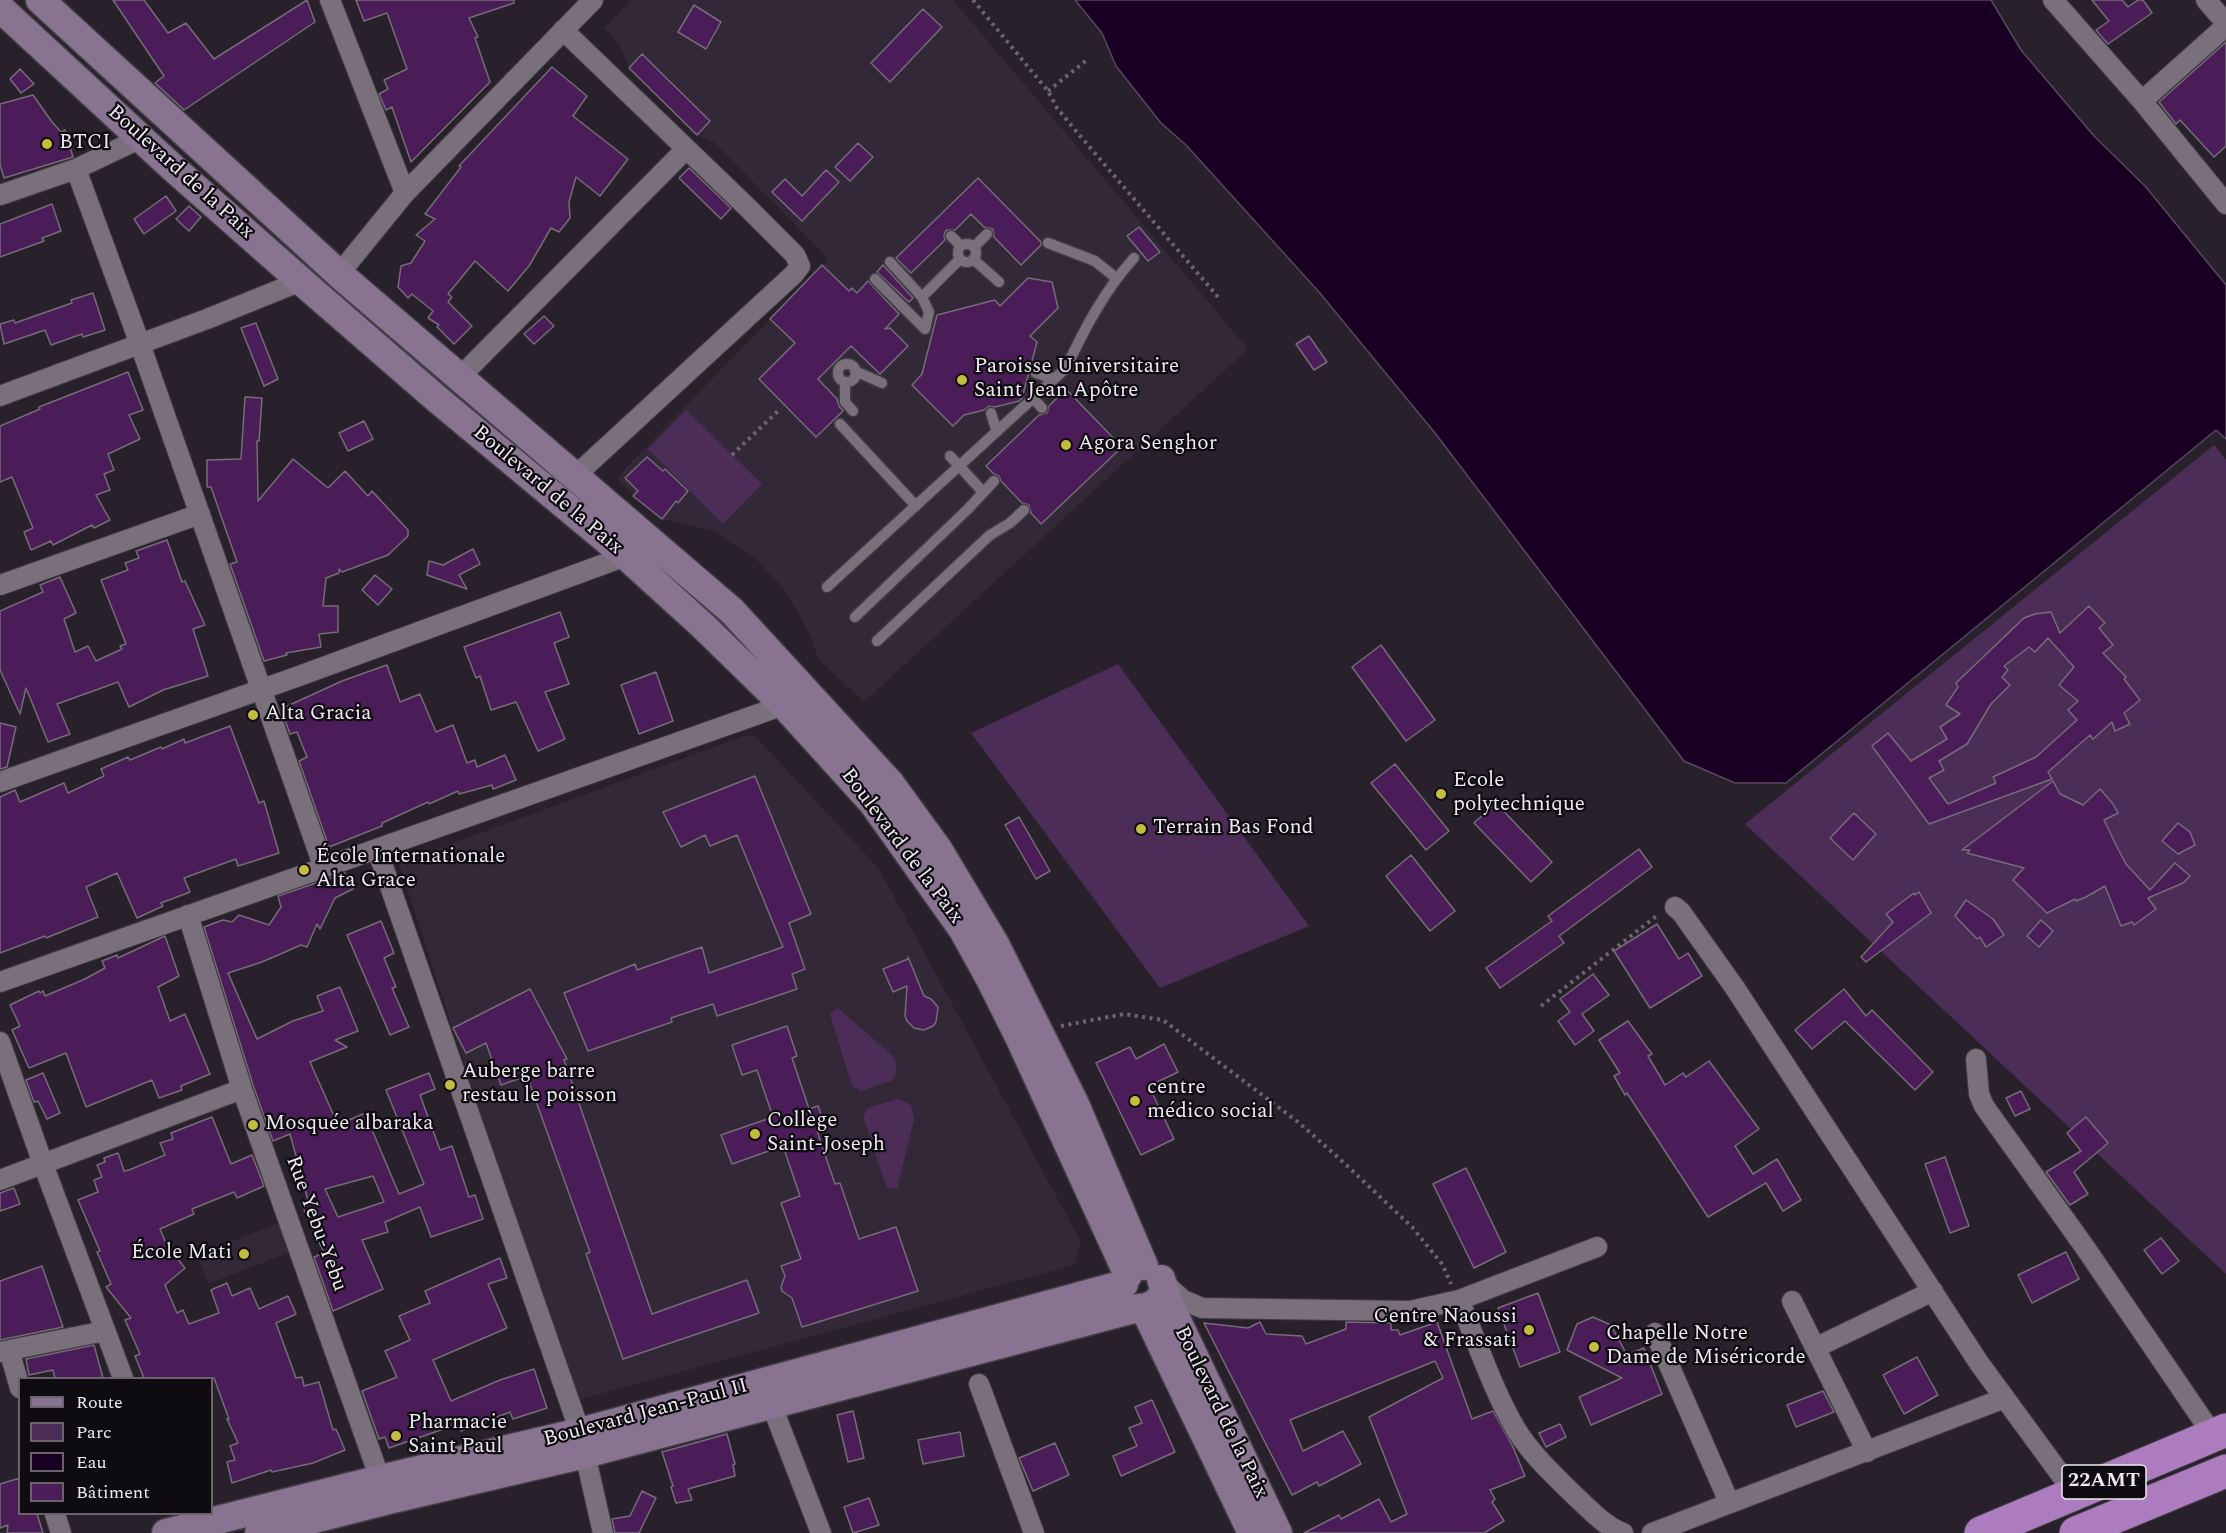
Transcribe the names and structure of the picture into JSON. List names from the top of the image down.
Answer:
{
  "streets": {
    "highway": ["22AMT"],
    "main road": ["Boulevard de la Paix", "Boulevard Jean-Paul II"],
    "street": ["Rue Yebu-Yebu"]
  },
  "crossings": [
    ["Boulevard de la Paix", "Boulevard Jean-Paul II"],
    ["Rue Yebu-Yebu", "Boulevard Jean-Paul II"]
  ],
  "places": [
    "BTCI",
    "Paroisse Universitaire Saint Jean Apôtre",
    "Agora Senghor",
    "Alta Gracia",
    "Ecole polytechnique",
    "Terrain Bas Fond",
    "École Internationale Alta Grace",
    "Auberge barre restau le poisson",
    "centre médico social",
    "Mosquée albaraka",
    "Collège Saint-Joseph",
    "École Mati",
    "Centre Naoussi & Frassati",
    "Chapelle Notre Dame de Miséricorde",
    "Pharmacie Saint Paul"
  ],
  "legend": [
    "Route",
    "Parc",
    "Eau",
    "Bâtiment"
  ]
}
